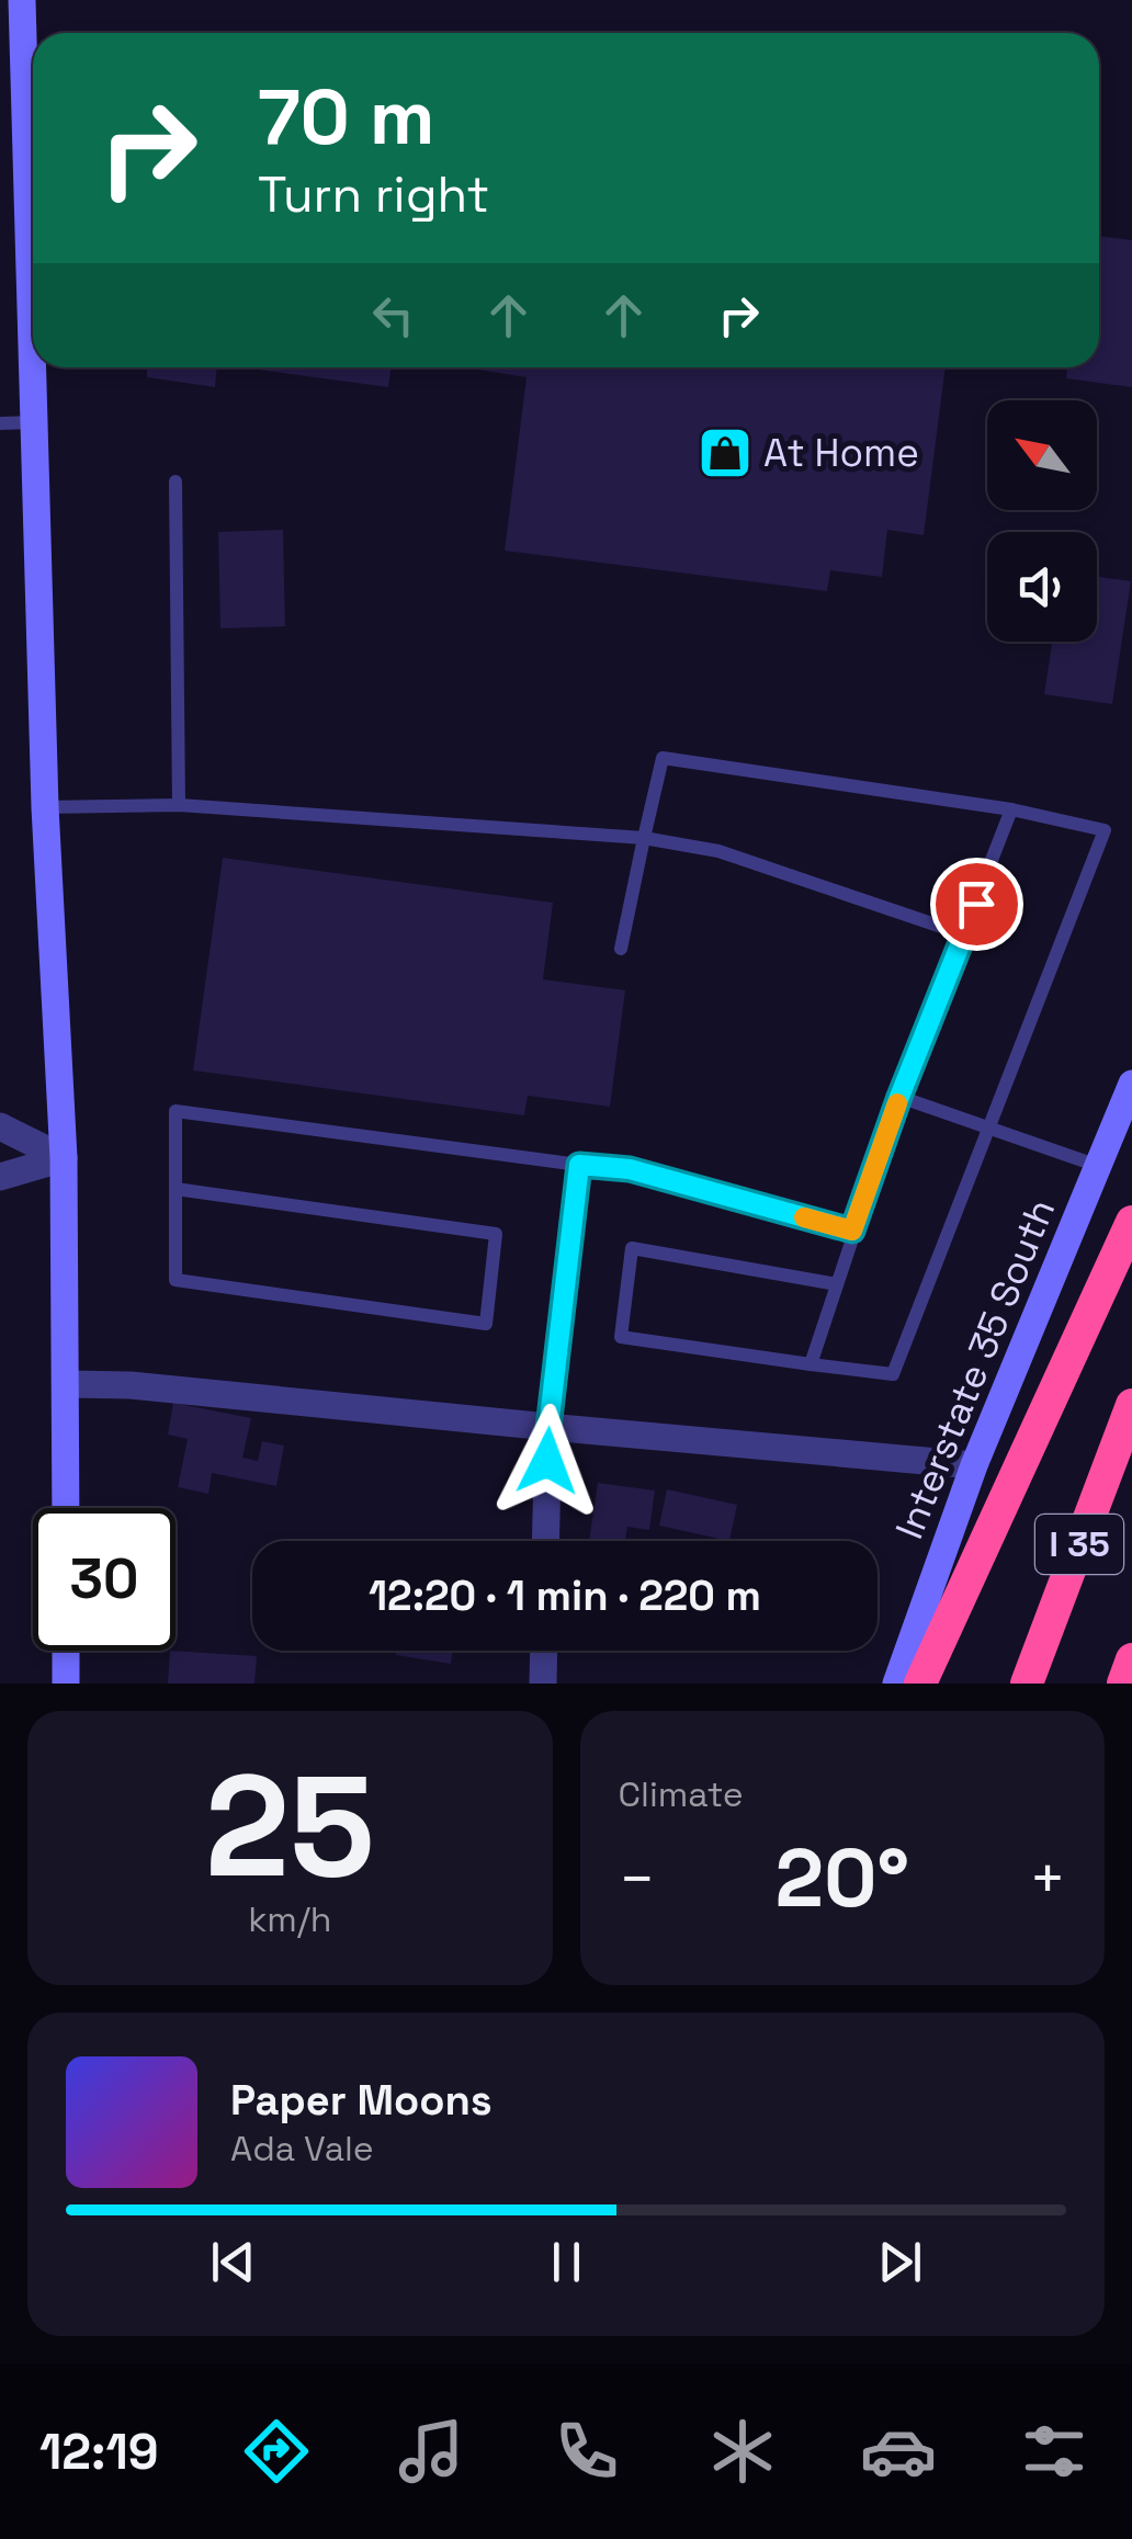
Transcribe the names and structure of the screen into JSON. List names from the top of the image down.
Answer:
{
  "streets": {
    "highway": ["I 35"],
    "main road": ["Interstate 35 South"]
  },
  "places": {
    "shop": ["At Home"]
  },
  "north": "top left",
  "page": {
    "turn": ["70 m", "Turn right"],
    "limit": "30",
    "trip": "12:20 · 1 min · 220 m",
    "tile": [
      ["25", "km/h"],
      "Climate"
    ],
    "heat": ["−", "20°", "+"],
    "song": ["Paper Moons", "Ada Vale"],
    "tabs": "12:19"
  }
}
